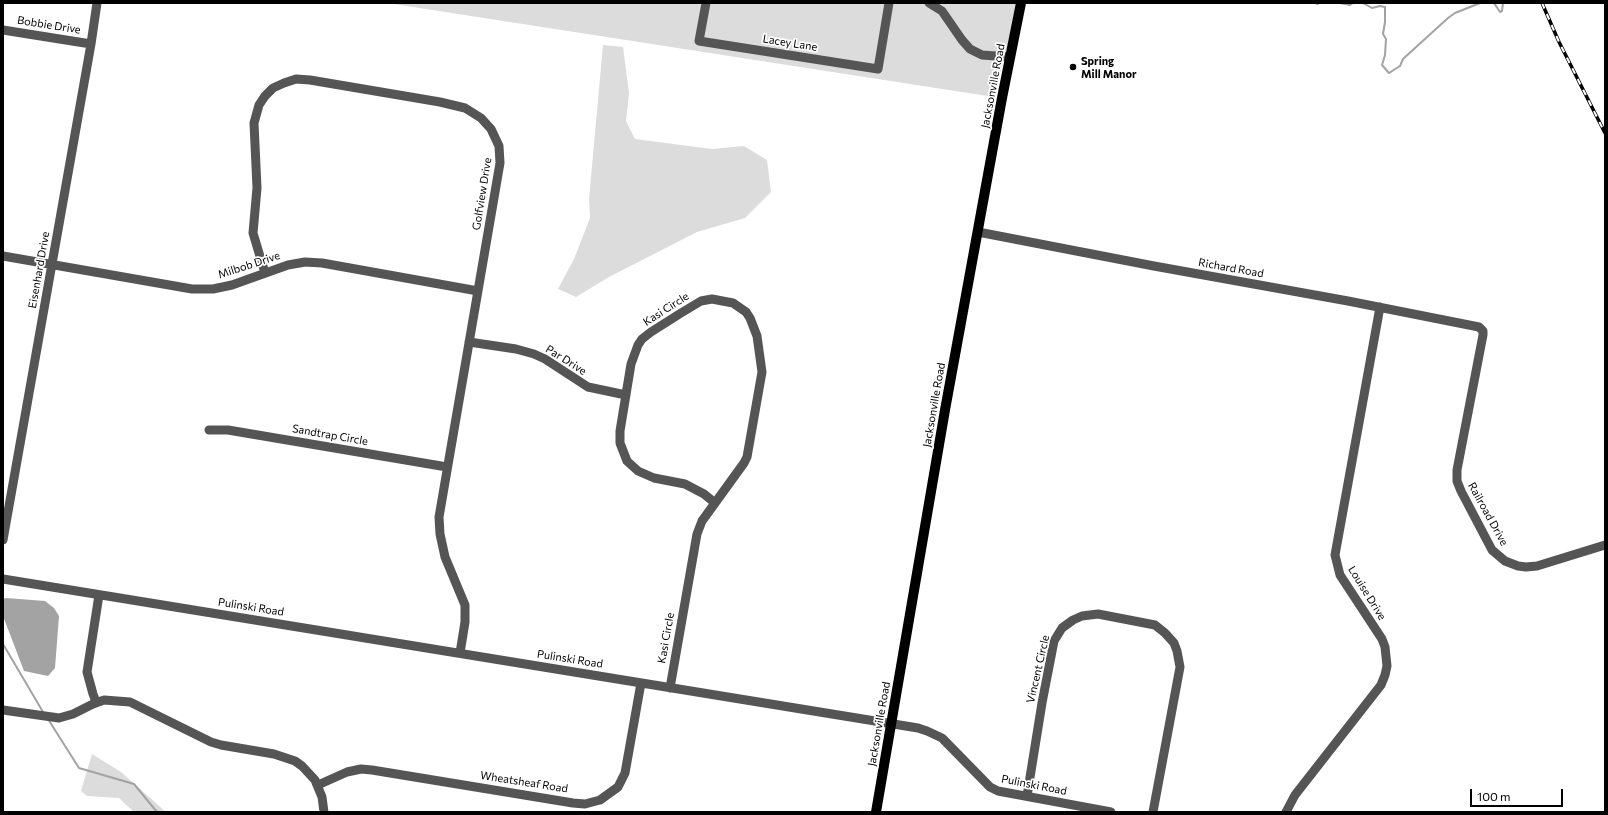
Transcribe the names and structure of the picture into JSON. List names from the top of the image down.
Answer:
{
  "streets": {
    "main road": ["Jacksonville Road"],
    "street": [
      "Bobbie Drive",
      "Lacey Lane",
      "Golfview Drive",
      "Milbob Drive",
      "Richard Road",
      "Eisenhard Drive",
      "Kasi Circle",
      "Par Drive",
      "Sandtrap Circle",
      "Railroad Drive",
      "Louise Drive",
      "Pulinski Road",
      "Vincent Circle",
      "Wheatsheaf Road"
    ]
  },
  "crossings": [
    ["Bobbie Drive", "Eisenhard Drive"],
    ["Jacksonville Road", "Richard Road"],
    ["Jacksonville Road", "Pulinski Road"],
    ["Golfview Drive", "Milbob Drive"],
    ["Golfview Drive", "Par Drive"],
    ["Golfview Drive", "Sandtrap Circle"],
    ["Golfview Drive", "Pulinski Road"],
    ["Milbob Drive", "Eisenhard Drive"],
    ["Richard Road", "Railroad Drive"],
    ["Richard Road", "Louise Drive"],
    ["Kasi Circle", "Par Drive"],
    ["Kasi Circle", "Pulinski Road"],
    ["Pulinski Road", "Vincent Circle"],
    ["Pulinski Road", "Wheatsheaf Road"]
  ],
  "places": ["Spring Mill Manor"],
  "scale_bar": "100 m"
}
